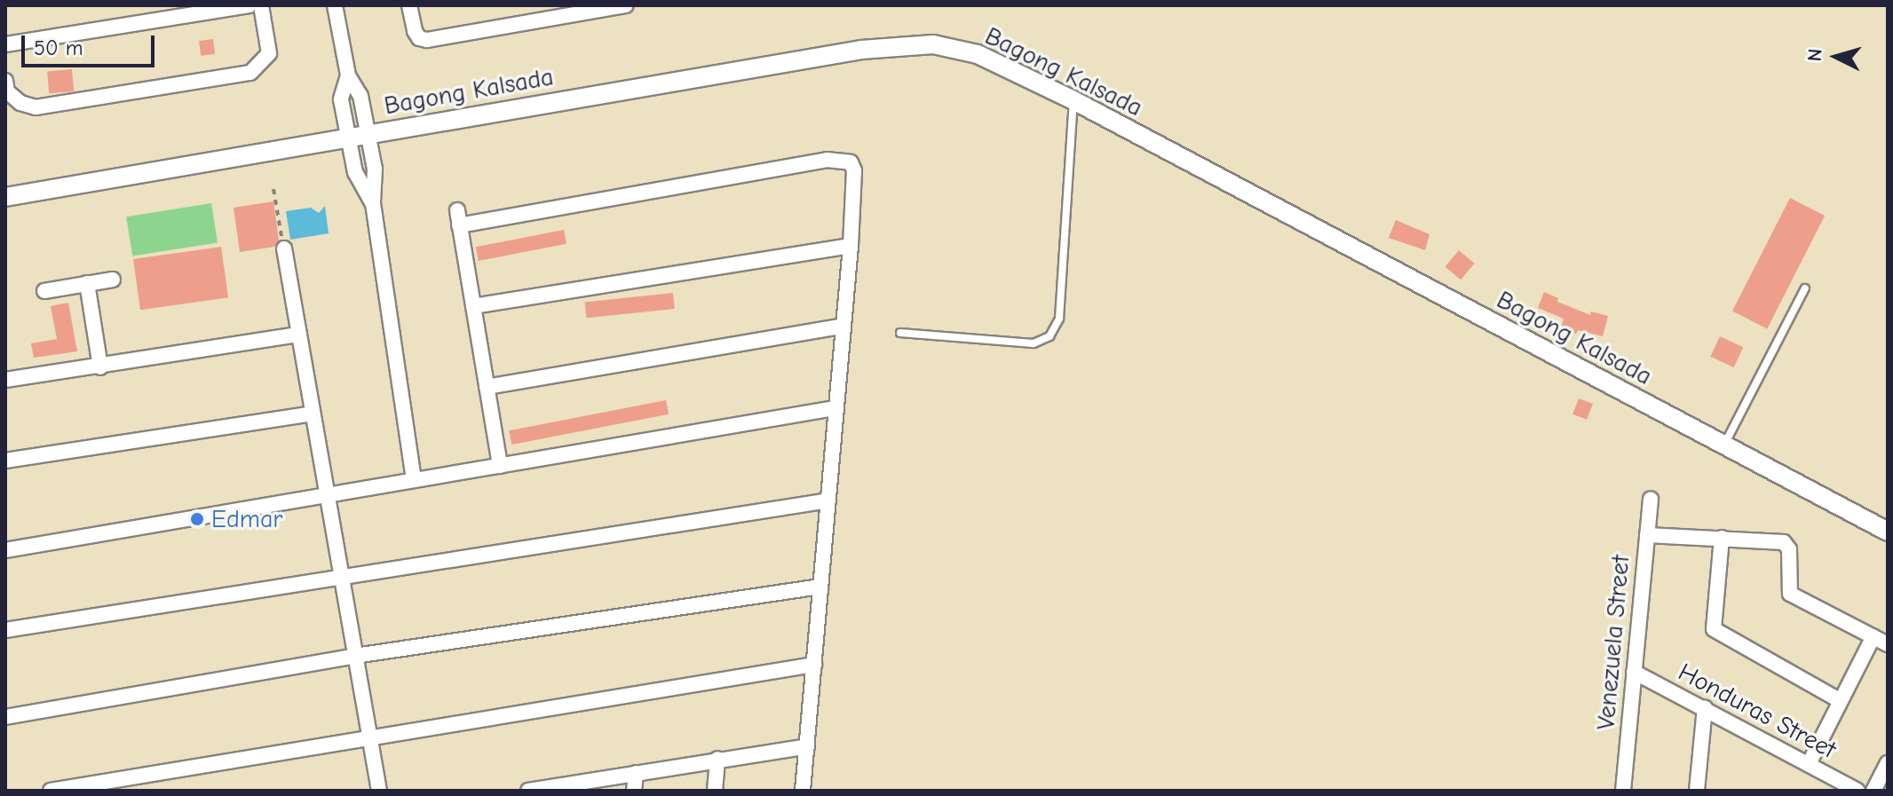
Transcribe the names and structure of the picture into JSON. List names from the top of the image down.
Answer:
{
  "streets": {
    "street": ["Bagong Kalsada", "Venezuela Street", "Honduras Street"]
  },
  "crossings": [
    ["Venezuela Street", "Honduras Street"]
  ],
  "places": ["Edmar"],
  "scale_bar": "50 m",
  "north": "left"
}
